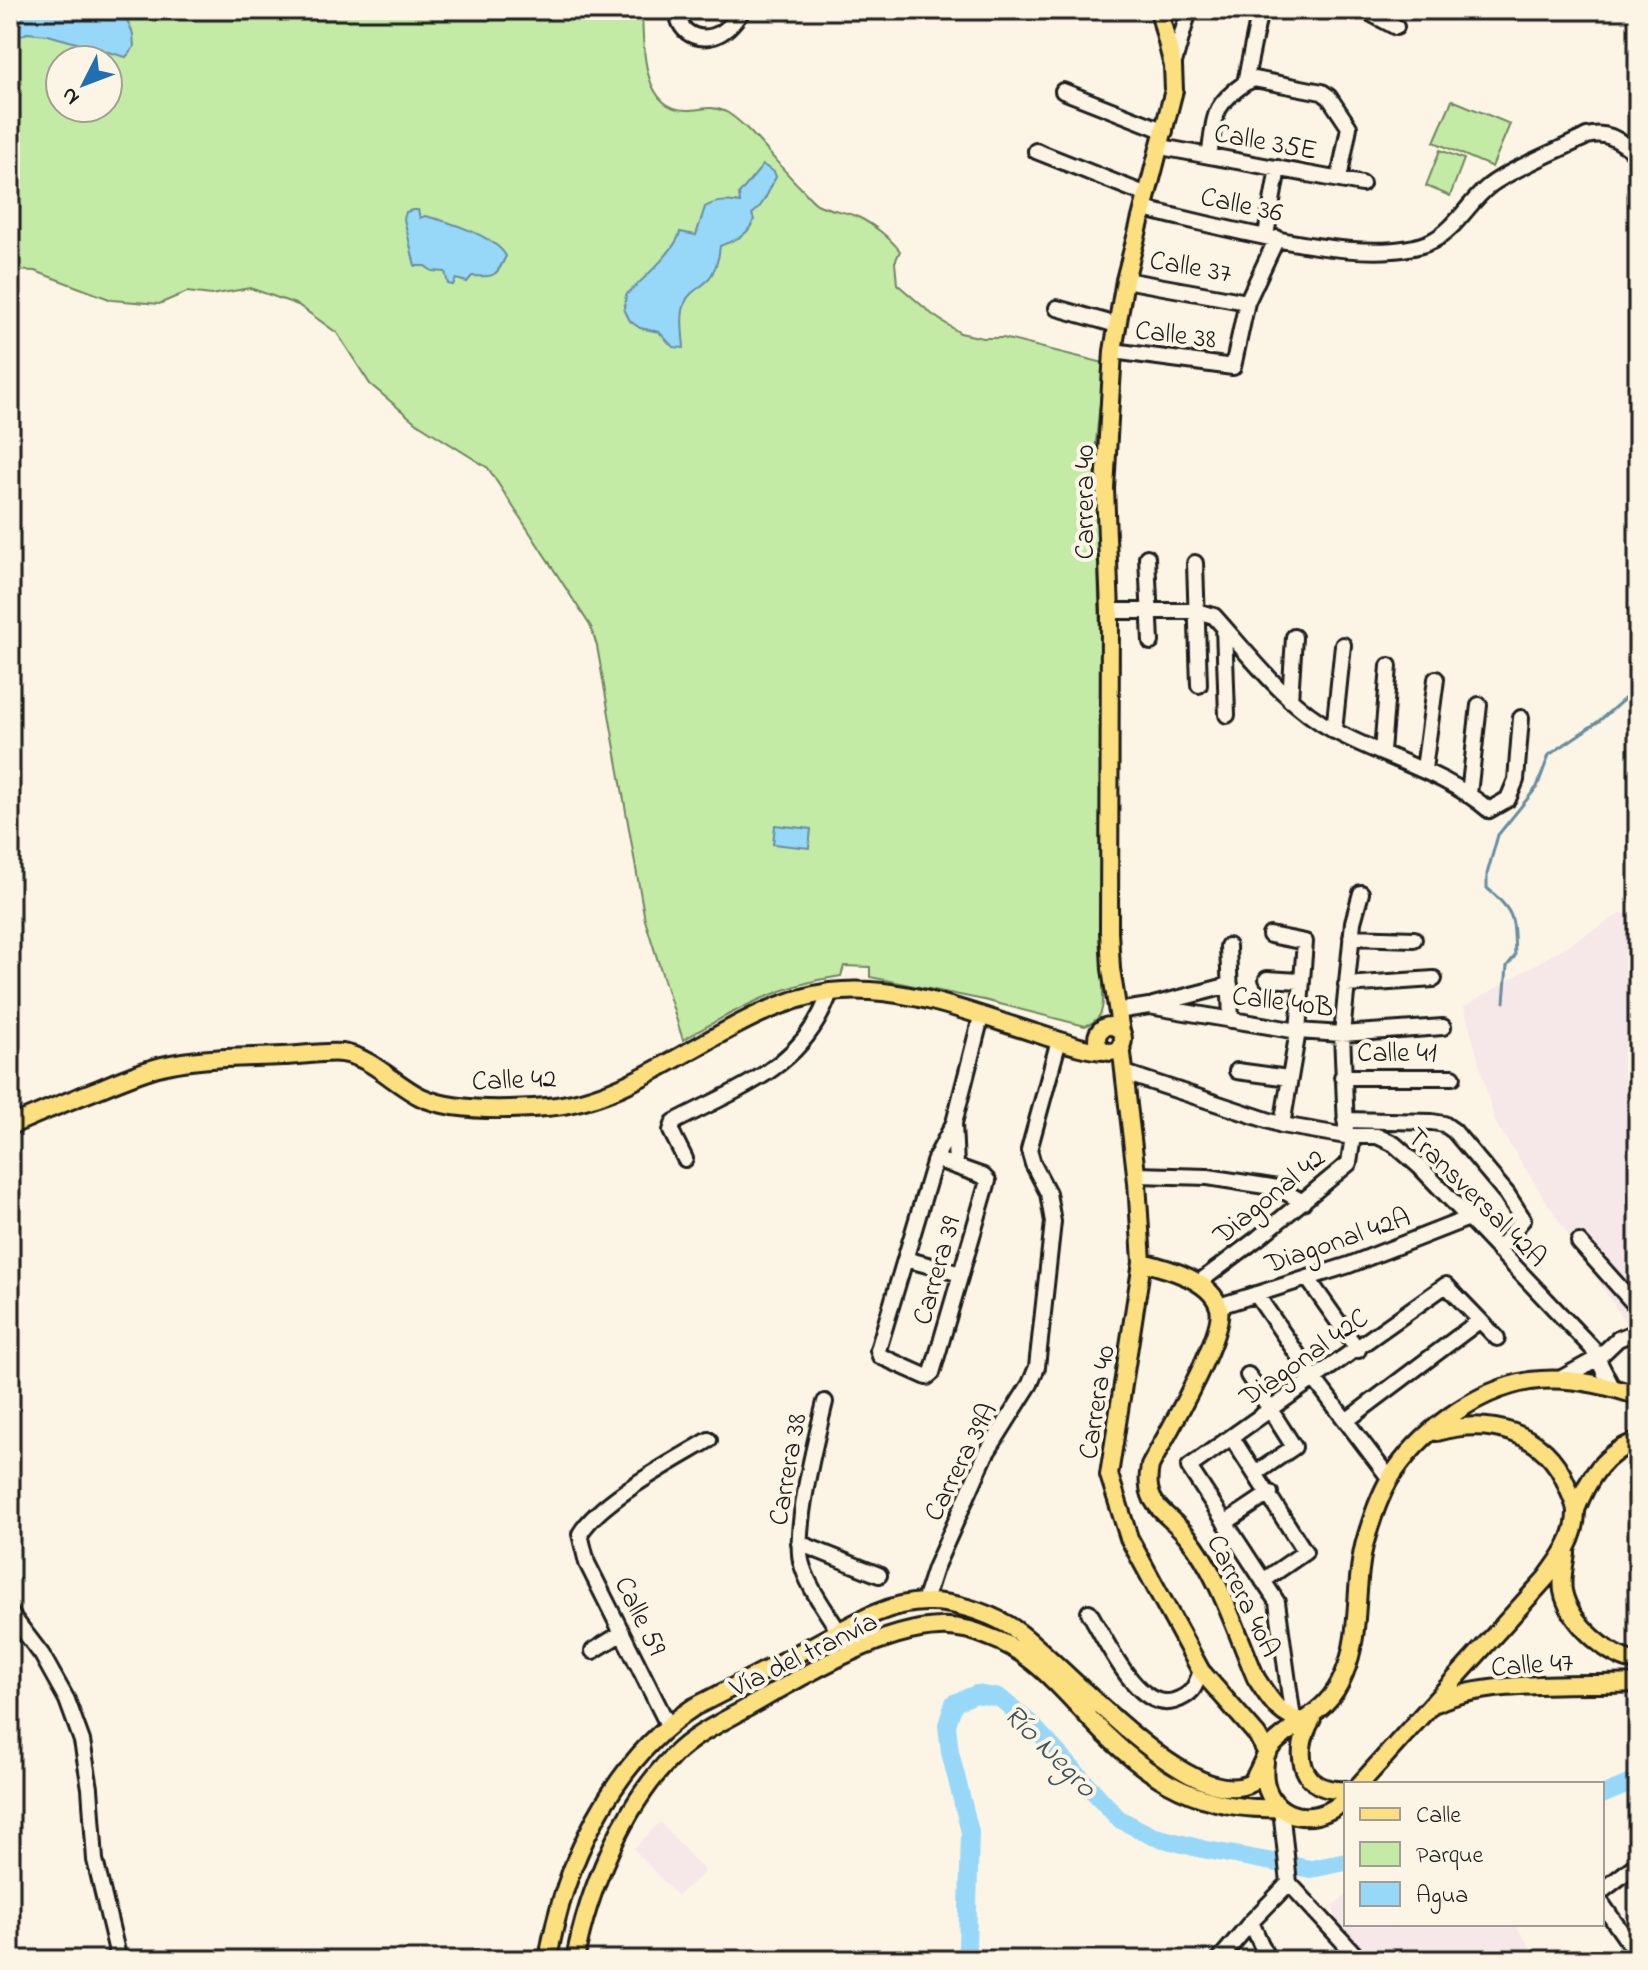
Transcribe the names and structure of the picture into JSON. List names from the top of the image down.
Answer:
{
  "streets": {
    "main road": [
      "Carrera 40",
      "Calle 42",
      "Carrera 40A",
      "Vía del tranvía",
      "Calle 47"
    ],
    "street": [
      "Calle 35E",
      "Calle 36",
      "Calle 37",
      "Calle 38",
      "Calle 40B",
      "Calle 41",
      "Diagonal 42",
      "Transversal 42A",
      "Diagonal 42A",
      "Carrera 39",
      "Diagonal 42C",
      "Carrera 39A",
      "Carrera 38",
      "Calle 59"
    ]
  },
  "crossings": [
    ["Calle 35E", "Carrera 40"],
    ["Calle 36", "Carrera 40"],
    ["Calle 37", "Calle 38"],
    ["Calle 37", "Carrera 40"],
    ["Calle 38", "Carrera 40"],
    ["Carrera 40", "Calle 40B"],
    ["Carrera 40", "Transversal 42A"],
    ["Carrera 40", "Vía del tranvía"],
    ["Calle 40B", "Diagonal 42"],
    ["Calle 41", "Diagonal 42"],
    ["Calle 42", "Carrera 39A"],
    ["Diagonal 42", "Transversal 42A"],
    ["Transversal 42A", "Diagonal 42A"],
    ["Diagonal 42A", "Carrera 40A"],
    ["Carrera 39A", "Vía del tranvía"],
    ["Carrera 38", "Vía del tranvía"],
    ["Calle 59", "Vía del tranvía"]
  ],
  "water": ["Río Negro"],
  "legend": ["Calle", "Parque", "Agua"],
  "north": "bottom left"
}
